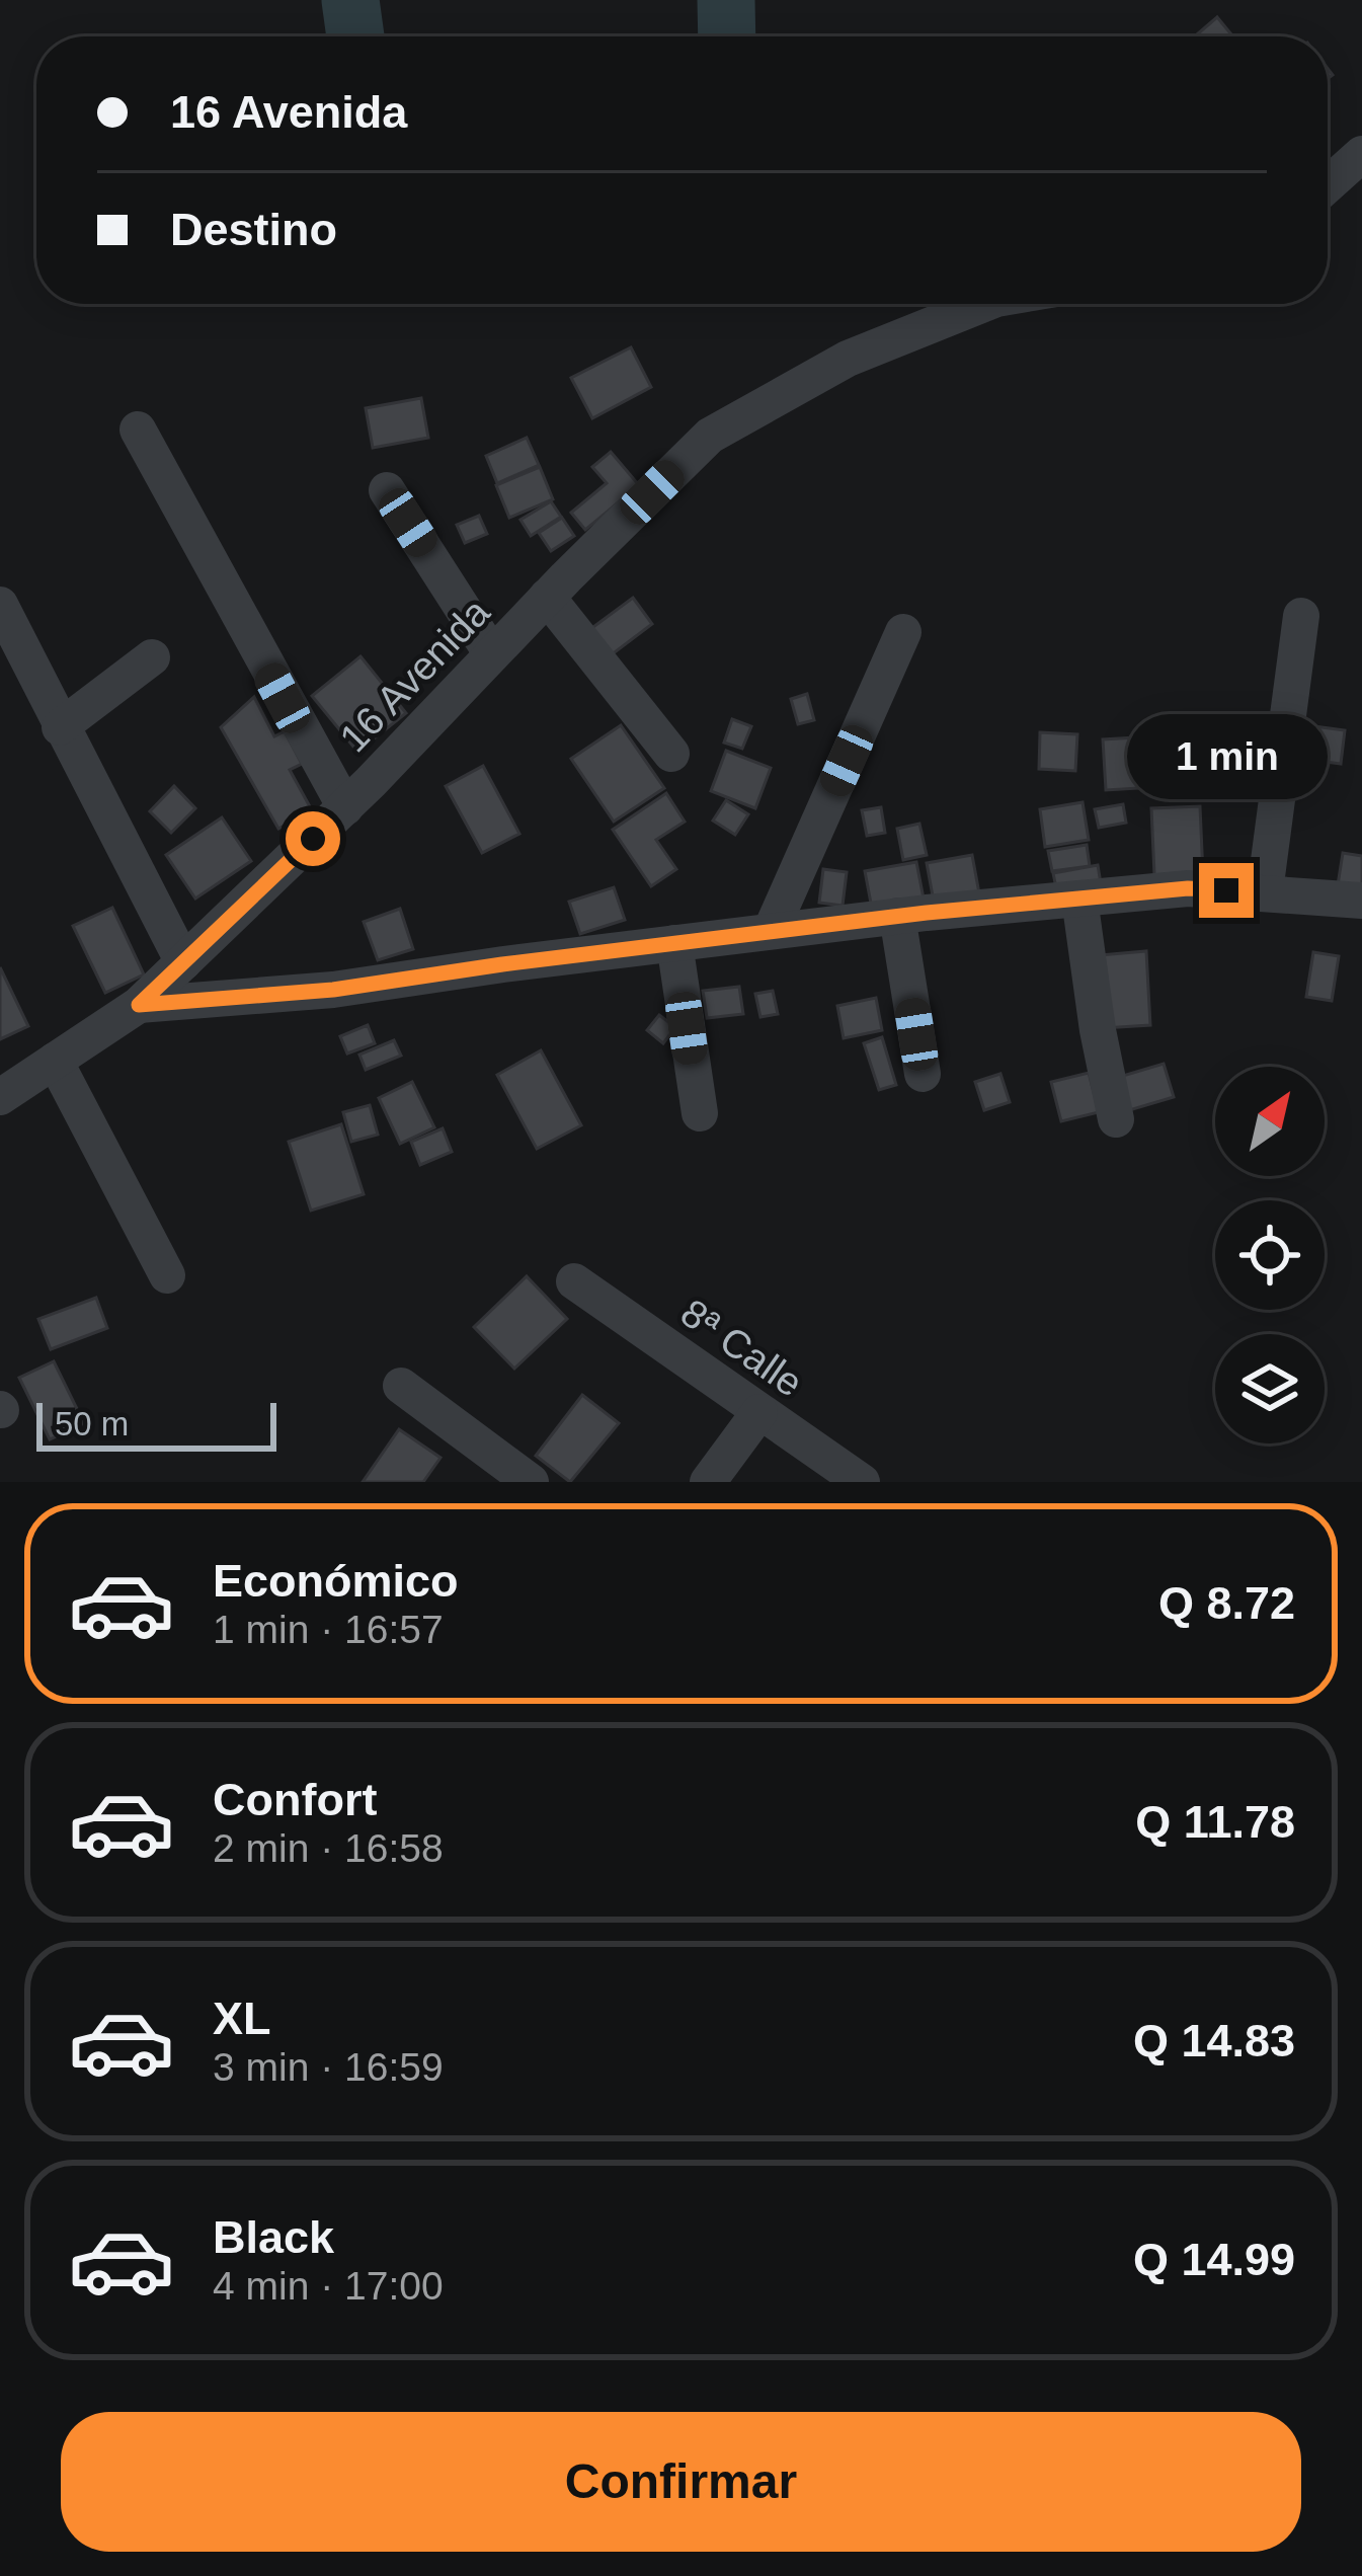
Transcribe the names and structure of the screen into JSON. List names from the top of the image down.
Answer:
{
  "streets": {
    "street": ["16 Avenida", "8ª Calle"]
  },
  "scale_bar": "50 m",
  "north": "top right",
  "page": {
    "banner": ["16 Avenida", "Destino"],
    "bubble": "1 min",
    "scale": "50 m",
    "list": [
      {
        "name": "Económico",
        "note": "1 min · 16:57",
        "value": "Q 8.72"
      },
      {
        "name": "Confort",
        "note": "2 min · 16:58",
        "value": "Q 11.78"
      },
      {
        "name": "XL",
        "note": "3 min · 16:59",
        "value": "Q 14.83"
      },
      {
        "name": "Black",
        "note": "4 min · 17:00",
        "value": "Q 14.99"
      }
    ],
    "buttons": "Confirmar"
  }
}
